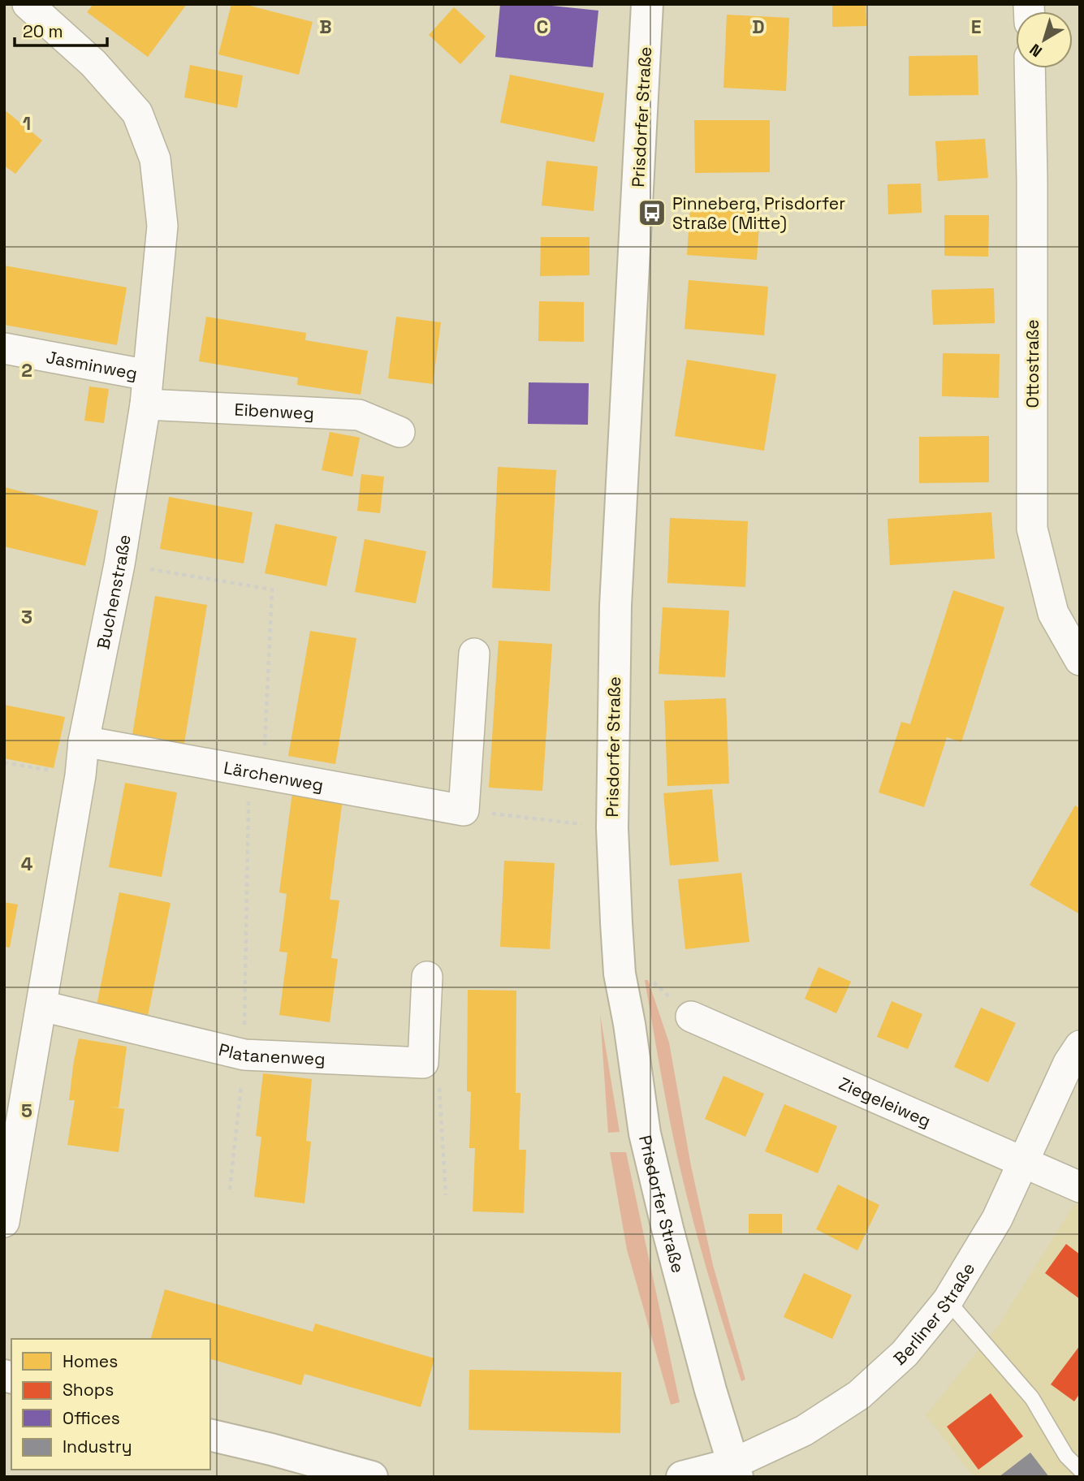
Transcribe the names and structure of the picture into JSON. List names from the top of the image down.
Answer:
{
  "streets": {
    "street": [
      "Prisdorfer Straße",
      "Ottostraße",
      "Jasminweg",
      "Eibenweg",
      "Buchenstraße",
      "Lärchenweg",
      "Platanenweg",
      "Ziegeleiweg",
      "Berliner Straße"
    ]
  },
  "crossings": [
    ["Prisdorfer Straße", "Berliner Straße"],
    ["Jasminweg", "Buchenstraße"],
    ["Eibenweg", "Buchenstraße"],
    ["Buchenstraße", "Lärchenweg"],
    ["Buchenstraße", "Platanenweg"],
    ["Ziegeleiweg", "Berliner Straße"]
  ],
  "places": {
    "bus stop": ["Pinneberg, Prisdorfer Straße (Mitte)"]
  },
  "legend": [
    "Homes",
    "Shops",
    "Offices",
    "Industry"
  ],
  "scale_bar": "20 m",
  "north": "bottom left",
  "grid": {
    "columns": [
      "B",
      "C",
      "D",
      "E"
    ],
    "rows": [
      "1",
      "2",
      "3",
      "4",
      "5"
    ]
  }
}
